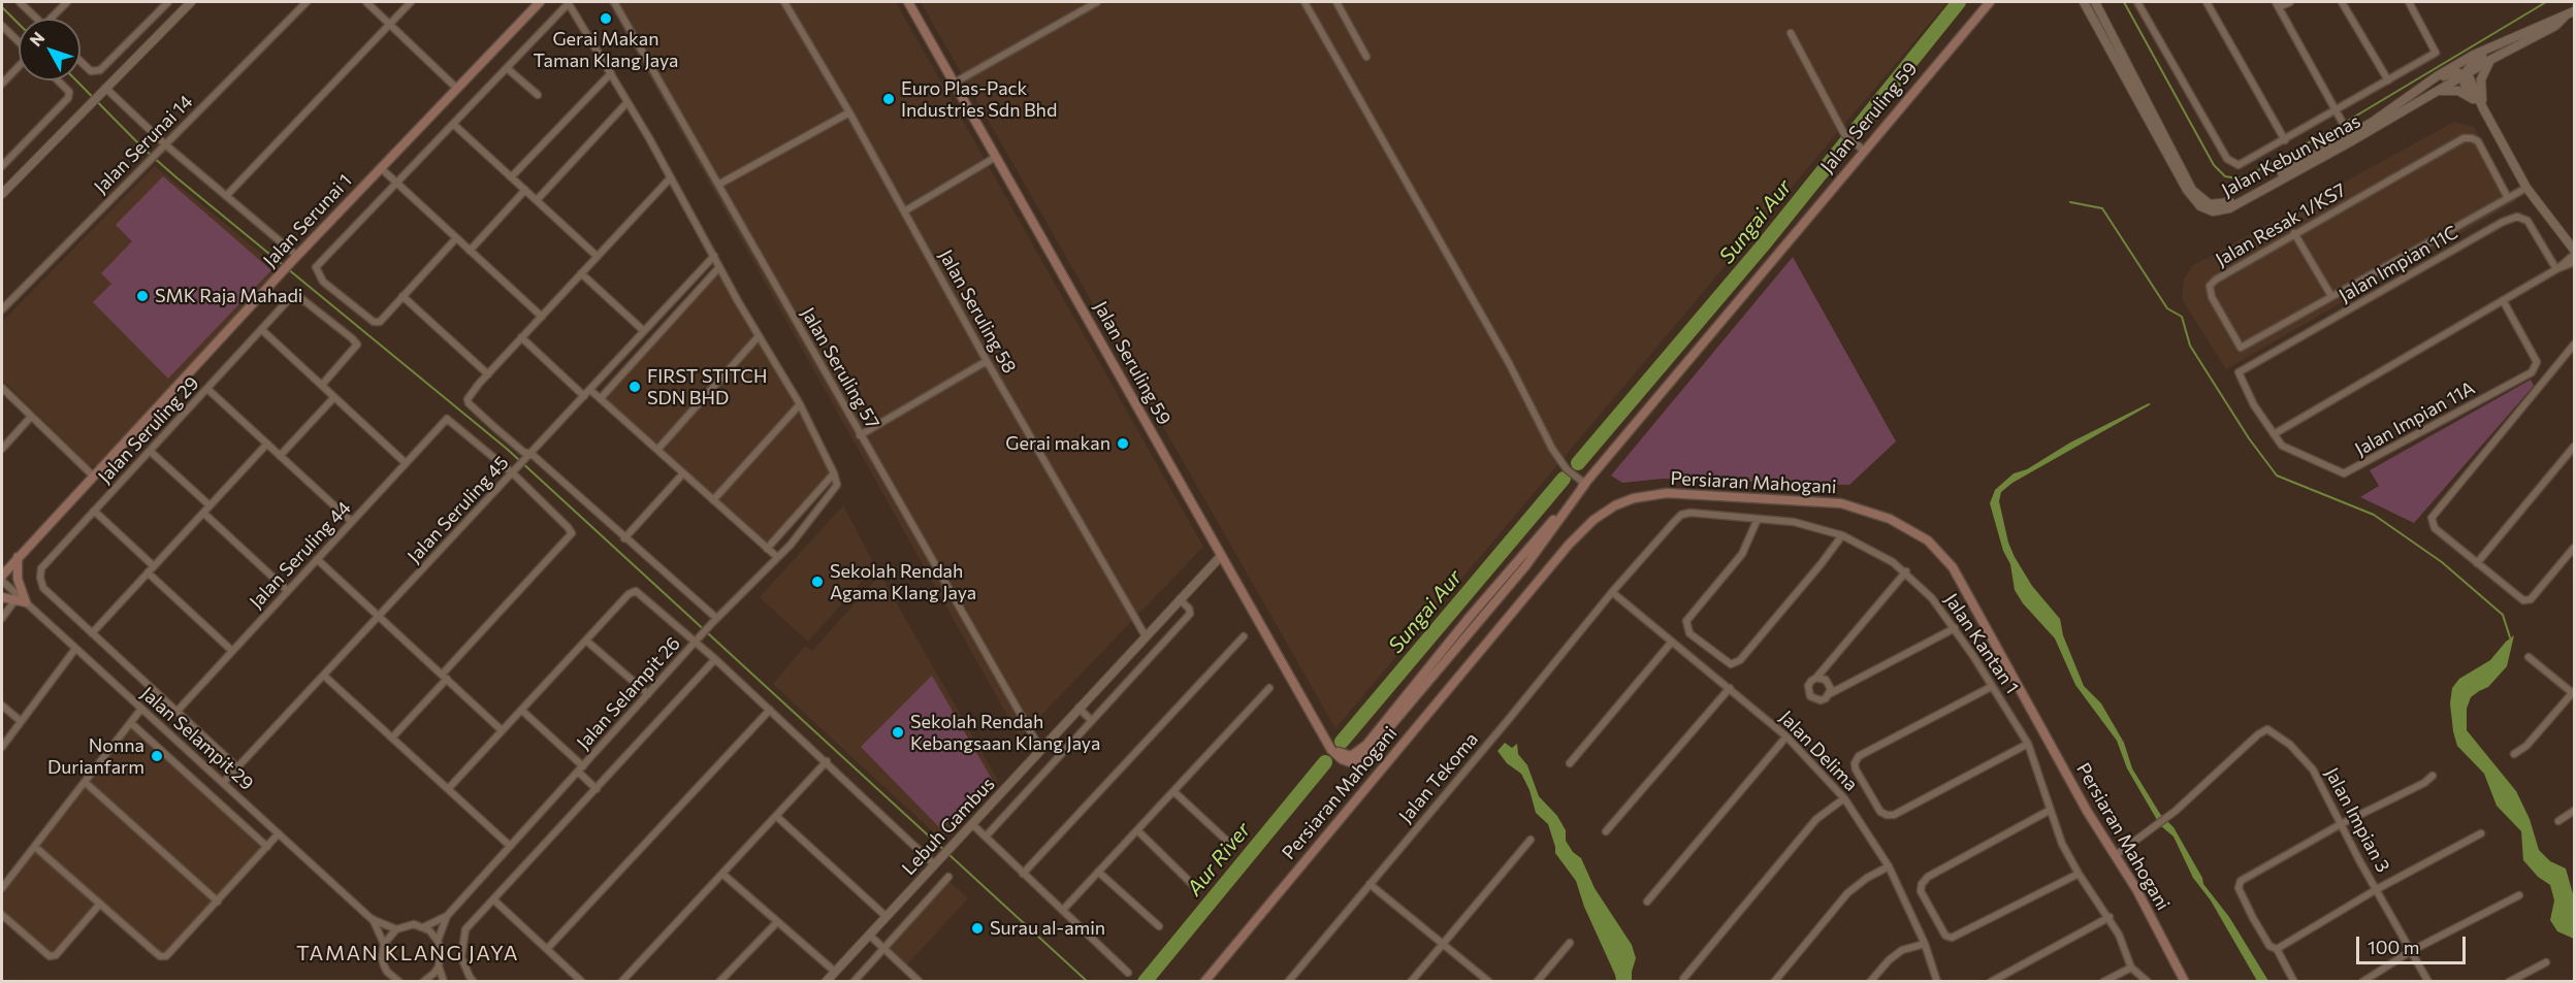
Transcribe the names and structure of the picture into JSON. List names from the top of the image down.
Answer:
{
  "streets": {
    "main road": ["Jalan Seruling 59", "Jalan Serunai 1", "Persiaran Mahogani"],
    "street": [
      "Jalan Serunai 14",
      "Jalan Kebun Nenas",
      "Jalan Resak 1/KS7",
      "Jalan Impian 11C",
      "Jalan Seruling 58",
      "Jalan Seruling 57",
      "Jalan Impian 11A",
      "Jalan Seruling 29",
      "Jalan Seruling 45",
      "Jalan Seruling 44",
      "Jalan Kantan 1",
      "Jalan Selampit 26",
      "Jalan Selampit 29",
      "Jalan Delima",
      "Jalan Tekoma",
      "Jalan Impian 3",
      "Lebuh Gambus"
    ]
  },
  "crossings": [
    ["Jalan Seruling 59", "Lebuh Gambus"],
    ["Jalan Impian 11C", "Jalan Impian 11A"],
    ["Jalan Seruling 58", "Lebuh Gambus"],
    ["Jalan Seruling 57", "Lebuh Gambus"],
    ["Jalan Seruling 29", "Jalan Selampit 29"],
    ["Persiaran Mahogani", "Jalan Impian 3"],
    ["Jalan Seruling 45", "Jalan Seruling 44"],
    ["Jalan Seruling 45", "Jalan Selampit 29"],
    ["Jalan Seruling 44", "Jalan Selampit 29"],
    ["Jalan Kantan 1", "Jalan Tekoma"],
    ["Jalan Delima", "Jalan Tekoma"]
  ],
  "districts": ["TAMAN KLANG JAYA"],
  "water": ["Sungai Aur", "Aur River"],
  "places": [
    "Gerai Makan Taman Klang Jaya",
    "Euro Plas-Pack Industries Sdn Bhd",
    "SMK Raja Mahadi",
    "FIRST STITCH SDN BHD",
    "Gerai makan",
    "Sekolah Rendah Agama Klang Jaya",
    "Sekolah Rendah Kebangsaan Klang Jaya",
    "Nonna Durianfarm",
    "Surau al-amin"
  ],
  "scale_bar": "100 m",
  "north": "top left"
}
